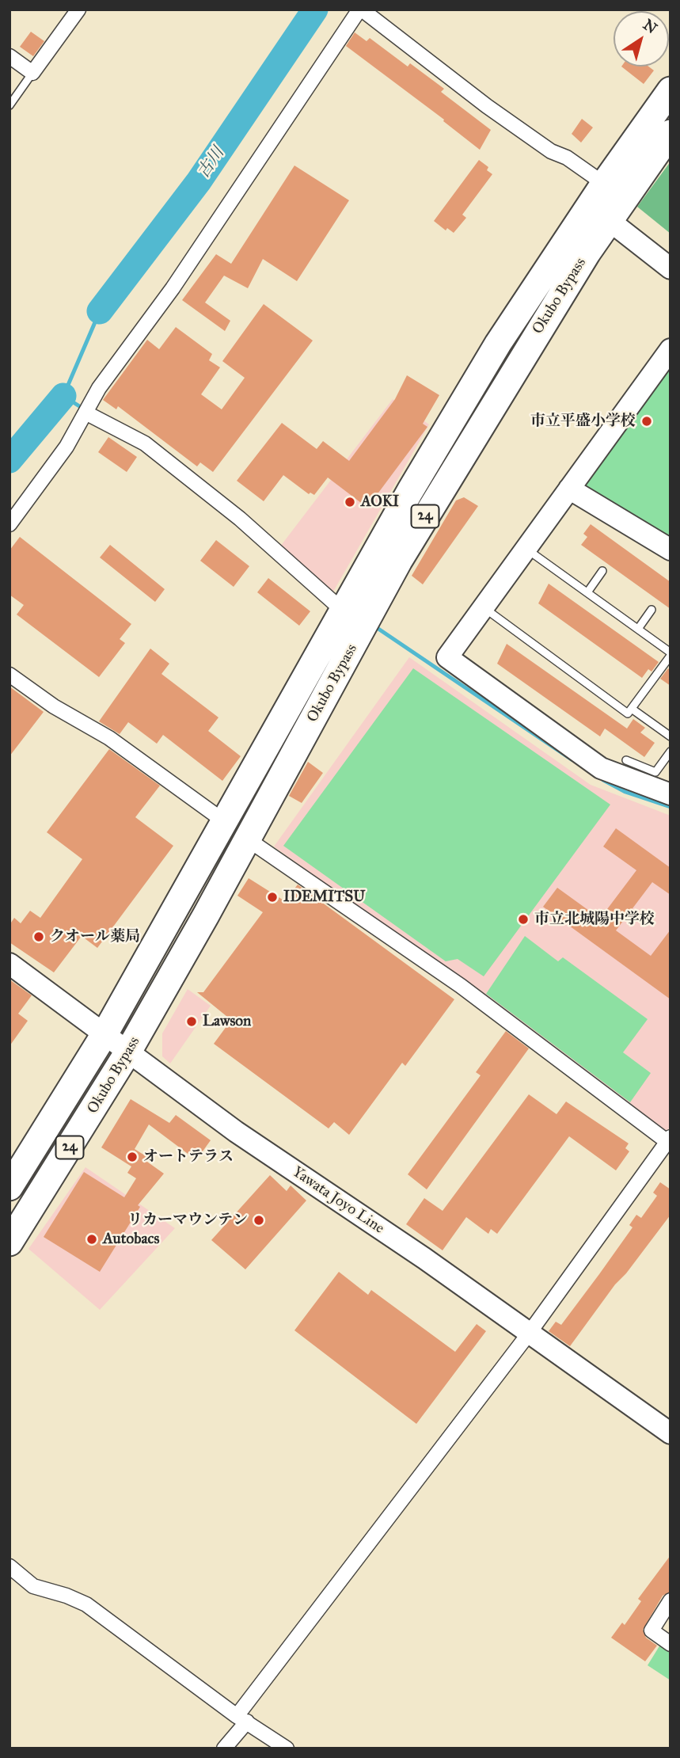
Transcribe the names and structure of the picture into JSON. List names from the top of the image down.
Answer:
{
  "streets": {
    "highway": ["Okubo Bypass", "24"],
    "street": ["Yawata Joyo Line"]
  },
  "crossings": [
    ["Okubo Bypass", "Yawata Joyo Line"]
  ],
  "water": ["古川"],
  "places": [
    "市立平盛小学校",
    "AOKI",
    "IDEMITSU",
    "市立北城陽中学校",
    "クオール薬局",
    "Lawson",
    "オートテラス",
    "リカーマウンテン",
    "Autobacs"
  ],
  "north": "top right"
}
